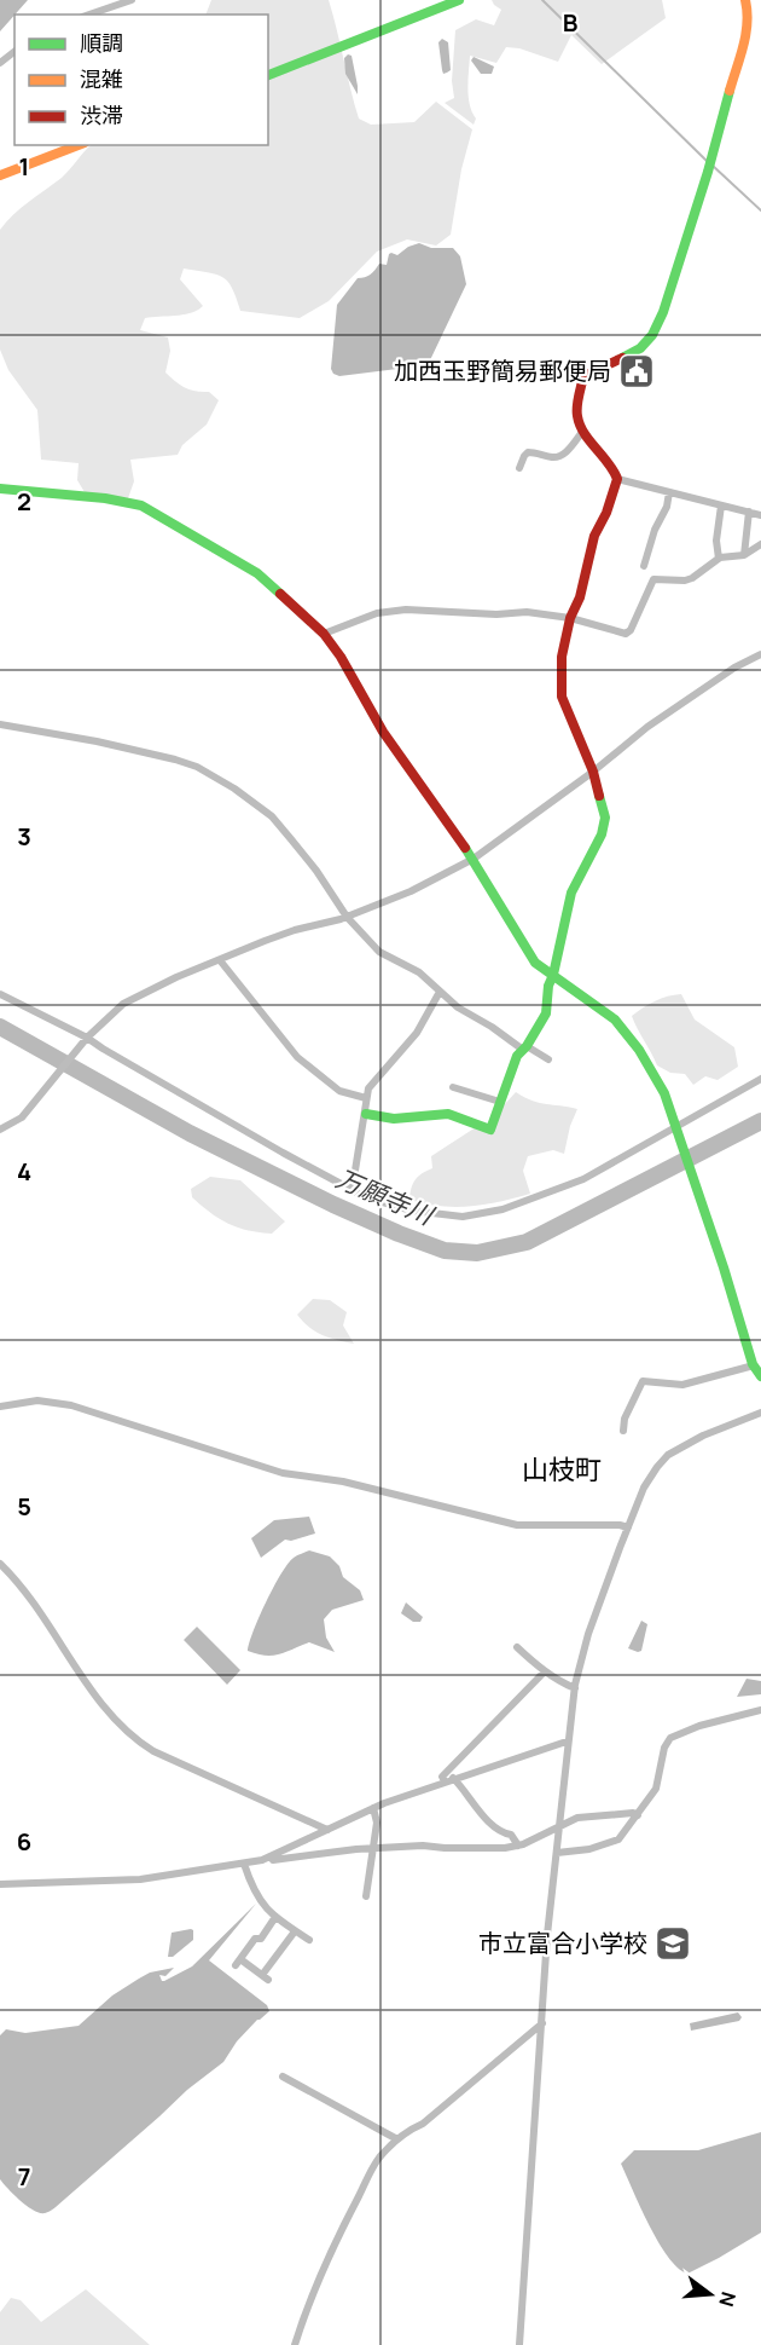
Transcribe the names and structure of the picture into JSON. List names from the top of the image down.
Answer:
{
  "districts": ["山枝町"],
  "water": ["万願寺川"],
  "places": {
    "public building": ["加西玉野簡易郵便局"],
    "school or university": ["市立富合小学校"]
  },
  "legend": ["順調", "混雑", "渋滞"],
  "north": "right",
  "grid": {
    "columns": ["B"],
    "rows": [
      "1",
      "2",
      "3",
      "4",
      "5",
      "6",
      "7"
    ]
  }
}
